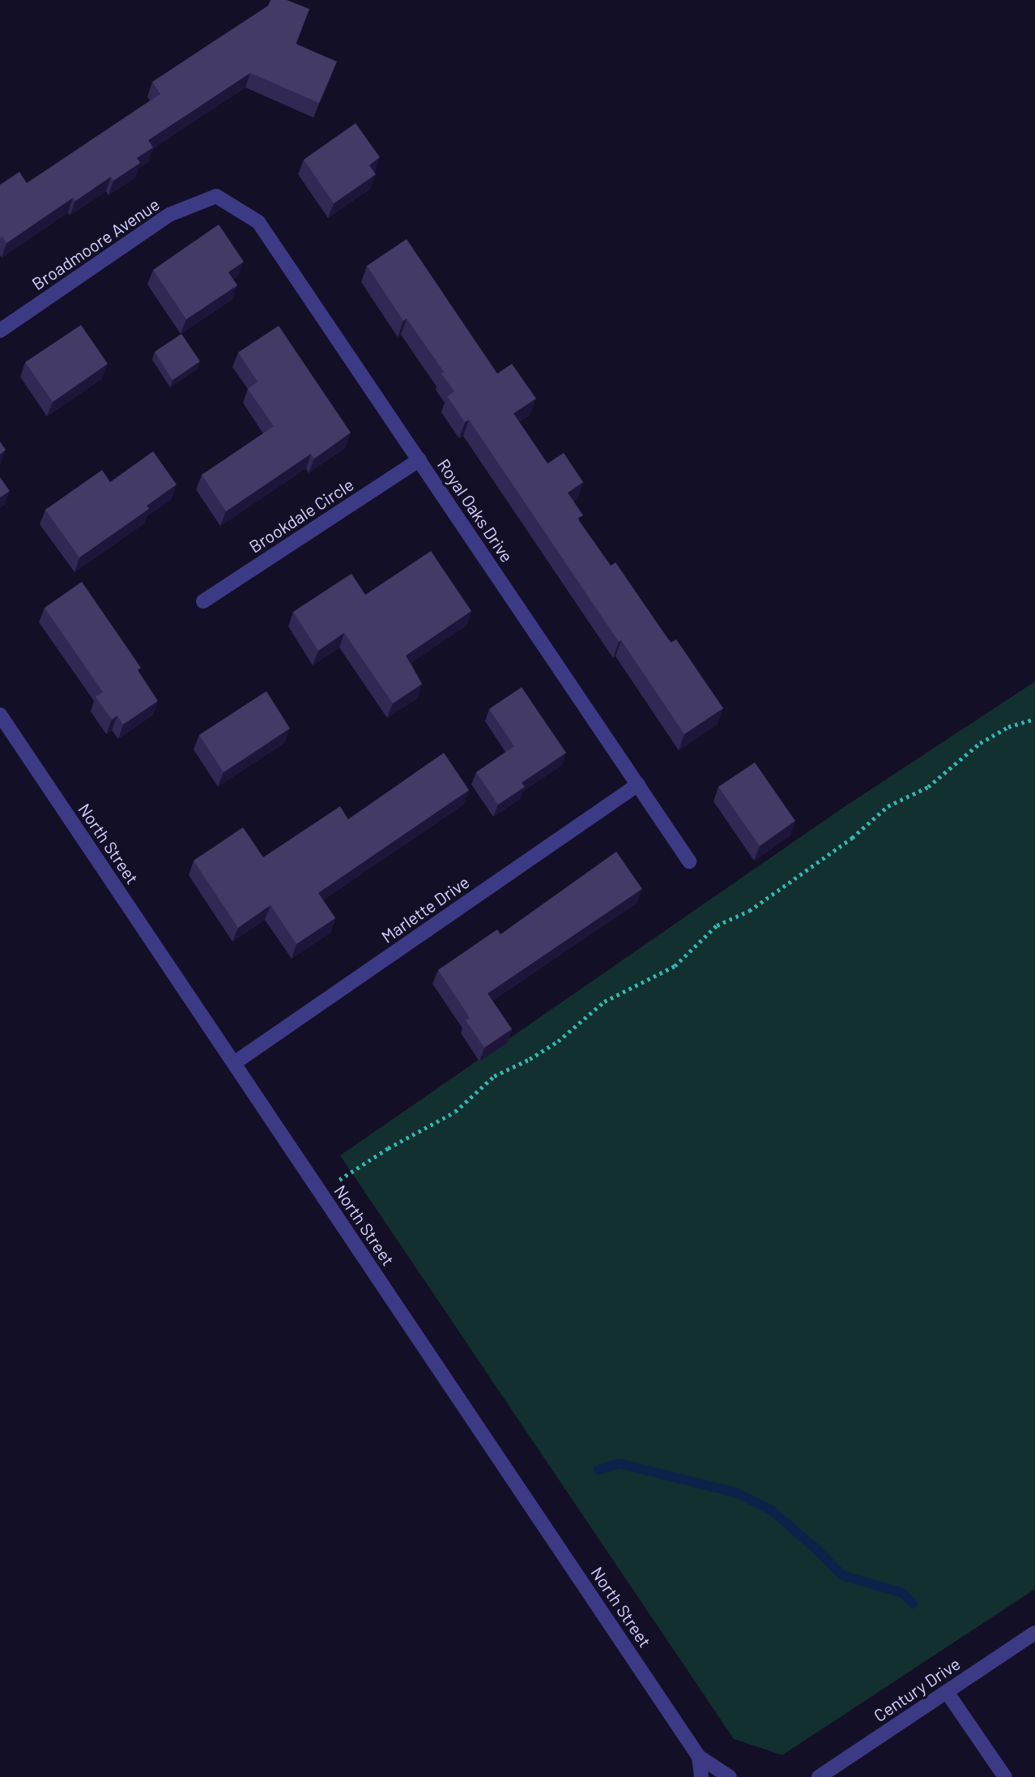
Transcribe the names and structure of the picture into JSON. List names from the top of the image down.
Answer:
{
  "streets": {
    "street": [
      "Broadmoore Avenue",
      "Royal Oaks Drive",
      "Brookdale Circle",
      "North Street",
      "Marlette Drive",
      "Century Drive"
    ]
  },
  "crossings": [
    ["Broadmoore Avenue", "Royal Oaks Drive"],
    ["Royal Oaks Drive", "Brookdale Circle"],
    ["Royal Oaks Drive", "Marlette Drive"],
    ["North Street", "Marlette Drive"]
  ]
}
